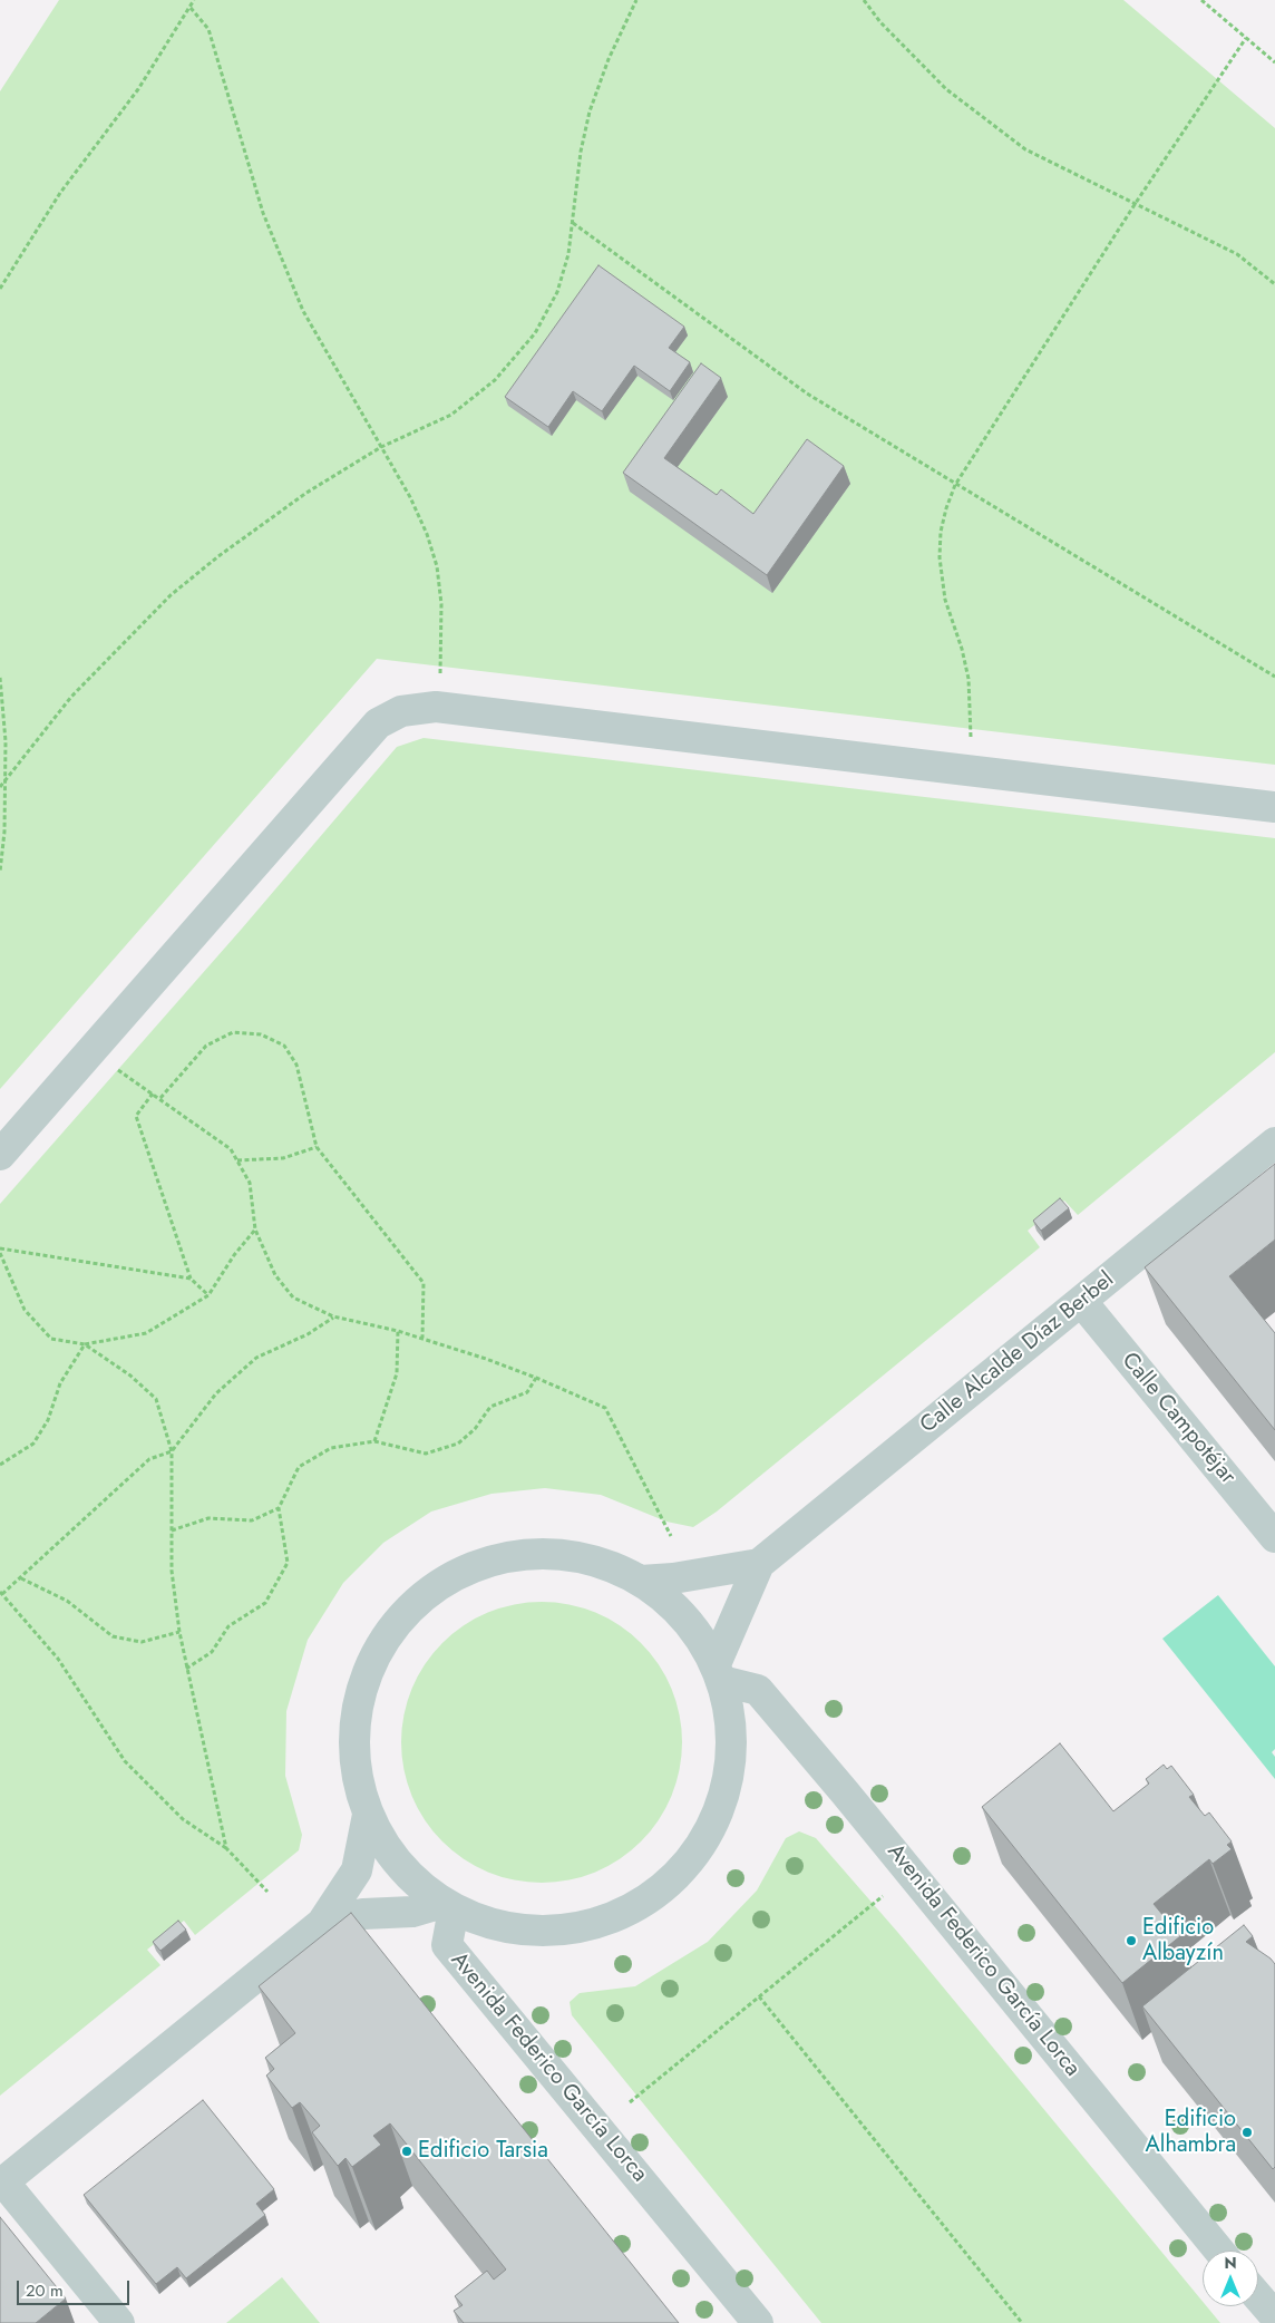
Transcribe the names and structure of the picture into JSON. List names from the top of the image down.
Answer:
{
  "streets": {
    "street": ["Calle Alcalde Díaz Berbel", "Calle Campotéjar", "Avenida Federico García Lorca"]
  },
  "crossings": [
    ["Calle Alcalde Díaz Berbel", "Calle Campotéjar"],
    ["Calle Alcalde Díaz Berbel", "Avenida Federico García Lorca"]
  ],
  "places": ["Edificio Albayzín", "Edificio Alhambra", "Edificio Tarsia"],
  "scale_bar": "20 m",
  "north": "top"
}
